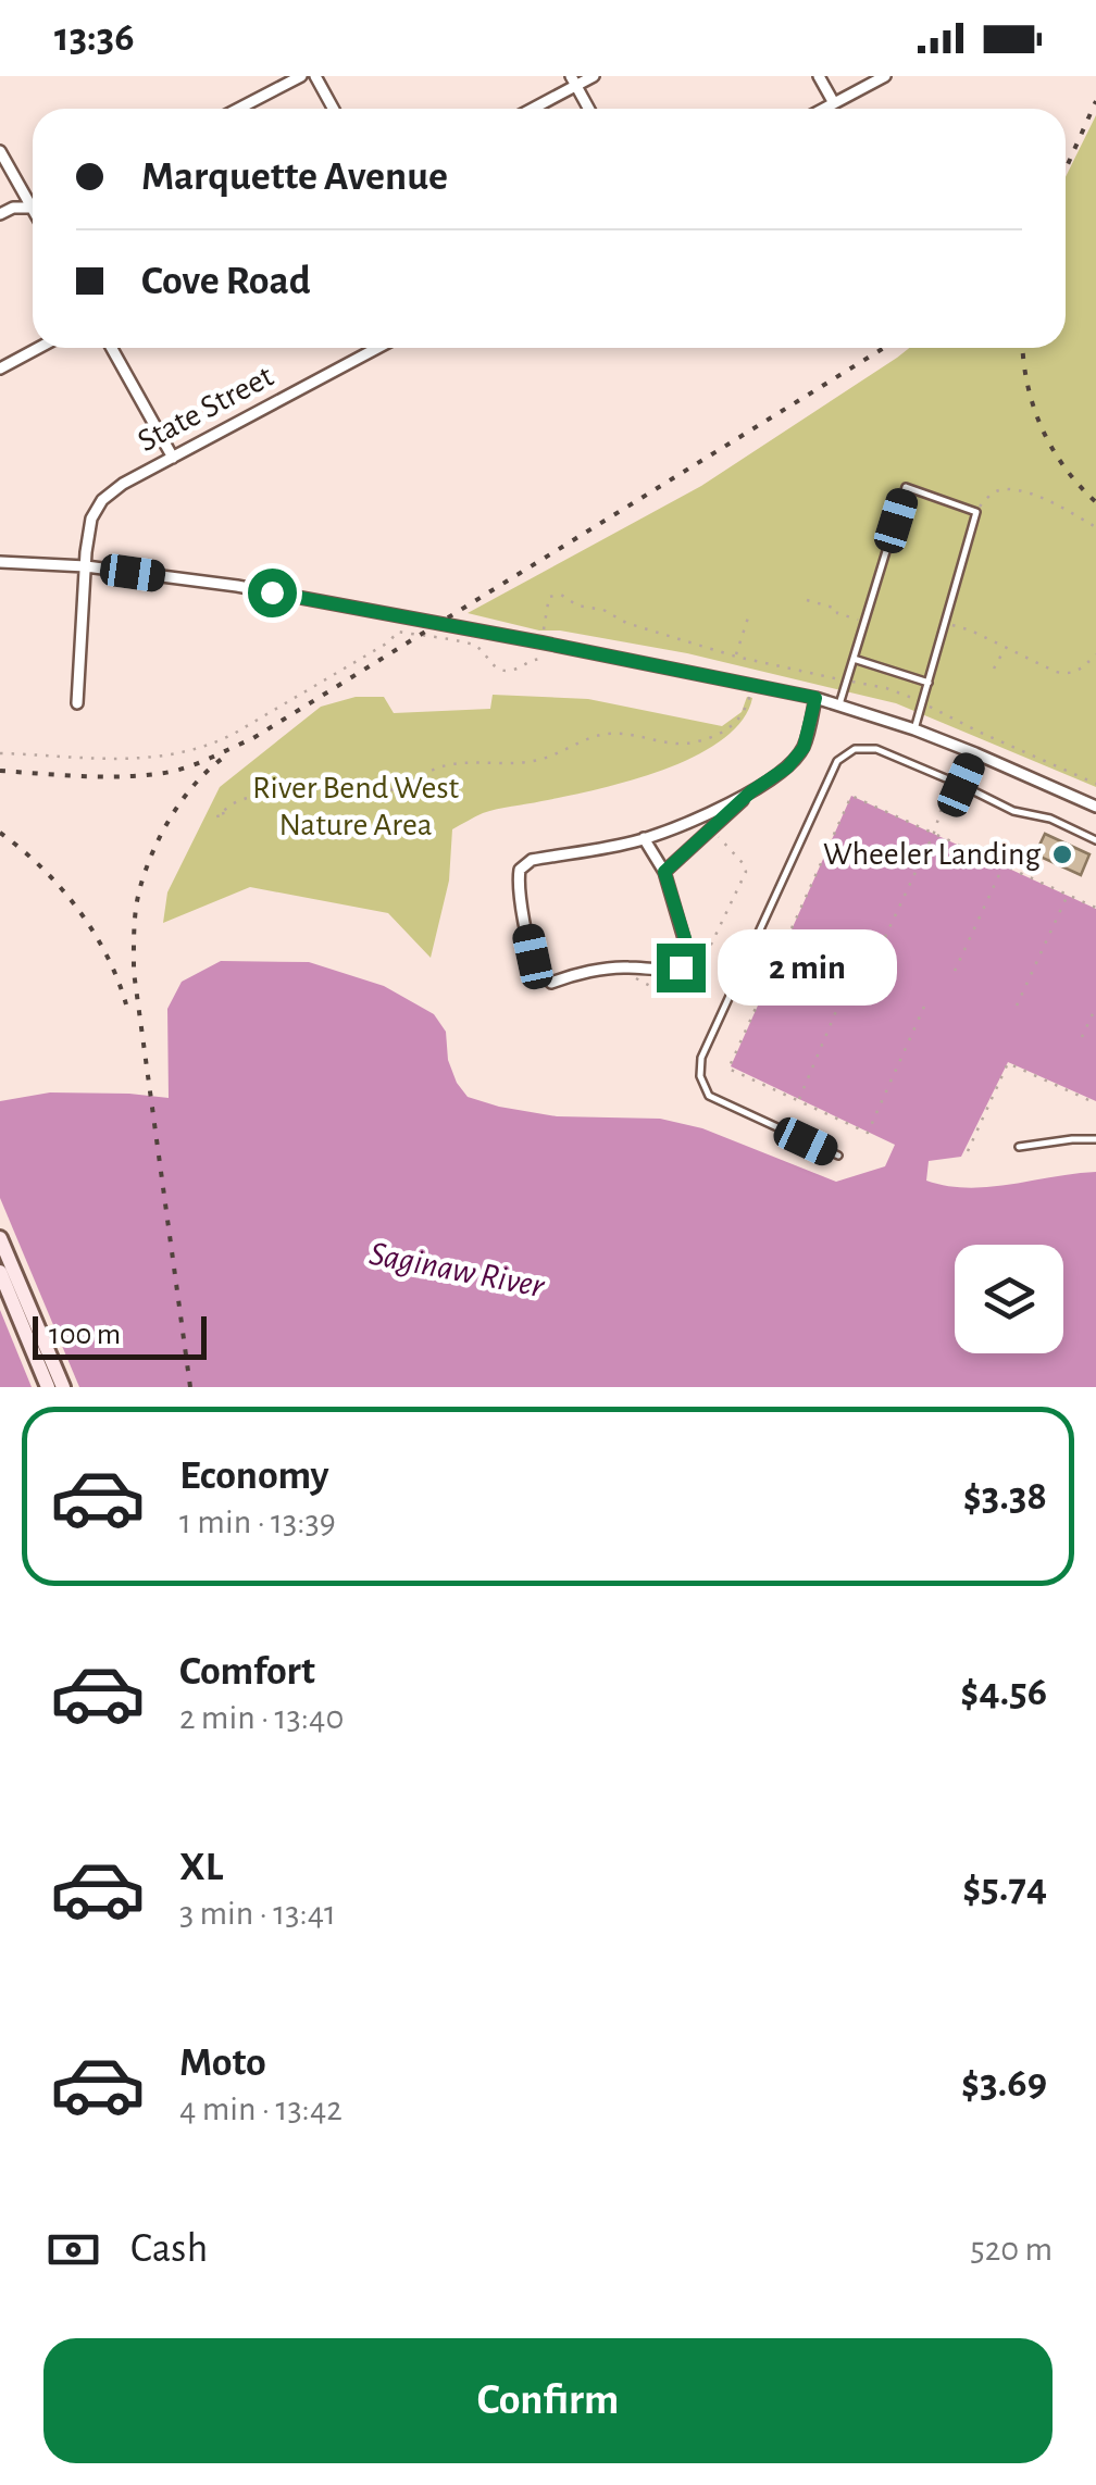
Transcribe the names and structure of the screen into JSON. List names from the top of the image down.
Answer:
{
  "streets": {
    "street": ["State Street"]
  },
  "water": ["Saginaw River"],
  "parks": ["River Bend West Nature Area"],
  "places": ["Wheeler Landing"],
  "scale_bar": "100 m",
  "page": {
    "status": "13:36",
    "banner": ["Marquette Avenue", "Cove Road"],
    "bubble": "2 min",
    "scale": "100 m",
    "list": [
      {
        "name": "Economy",
        "note": "1 min · 13:39",
        "value": "$3.38"
      },
      {
        "name": "Comfort",
        "note": "2 min · 13:40",
        "value": "$4.56"
      },
      {
        "name": "XL",
        "note": "3 min · 13:41",
        "value": "$5.74"
      },
      {
        "name": "Moto",
        "note": "4 min · 13:42",
        "value": "$3.69"
      }
    ],
    "pay": ["Cash", "520 m"],
    "buttons": "Confirm"
  }
}
